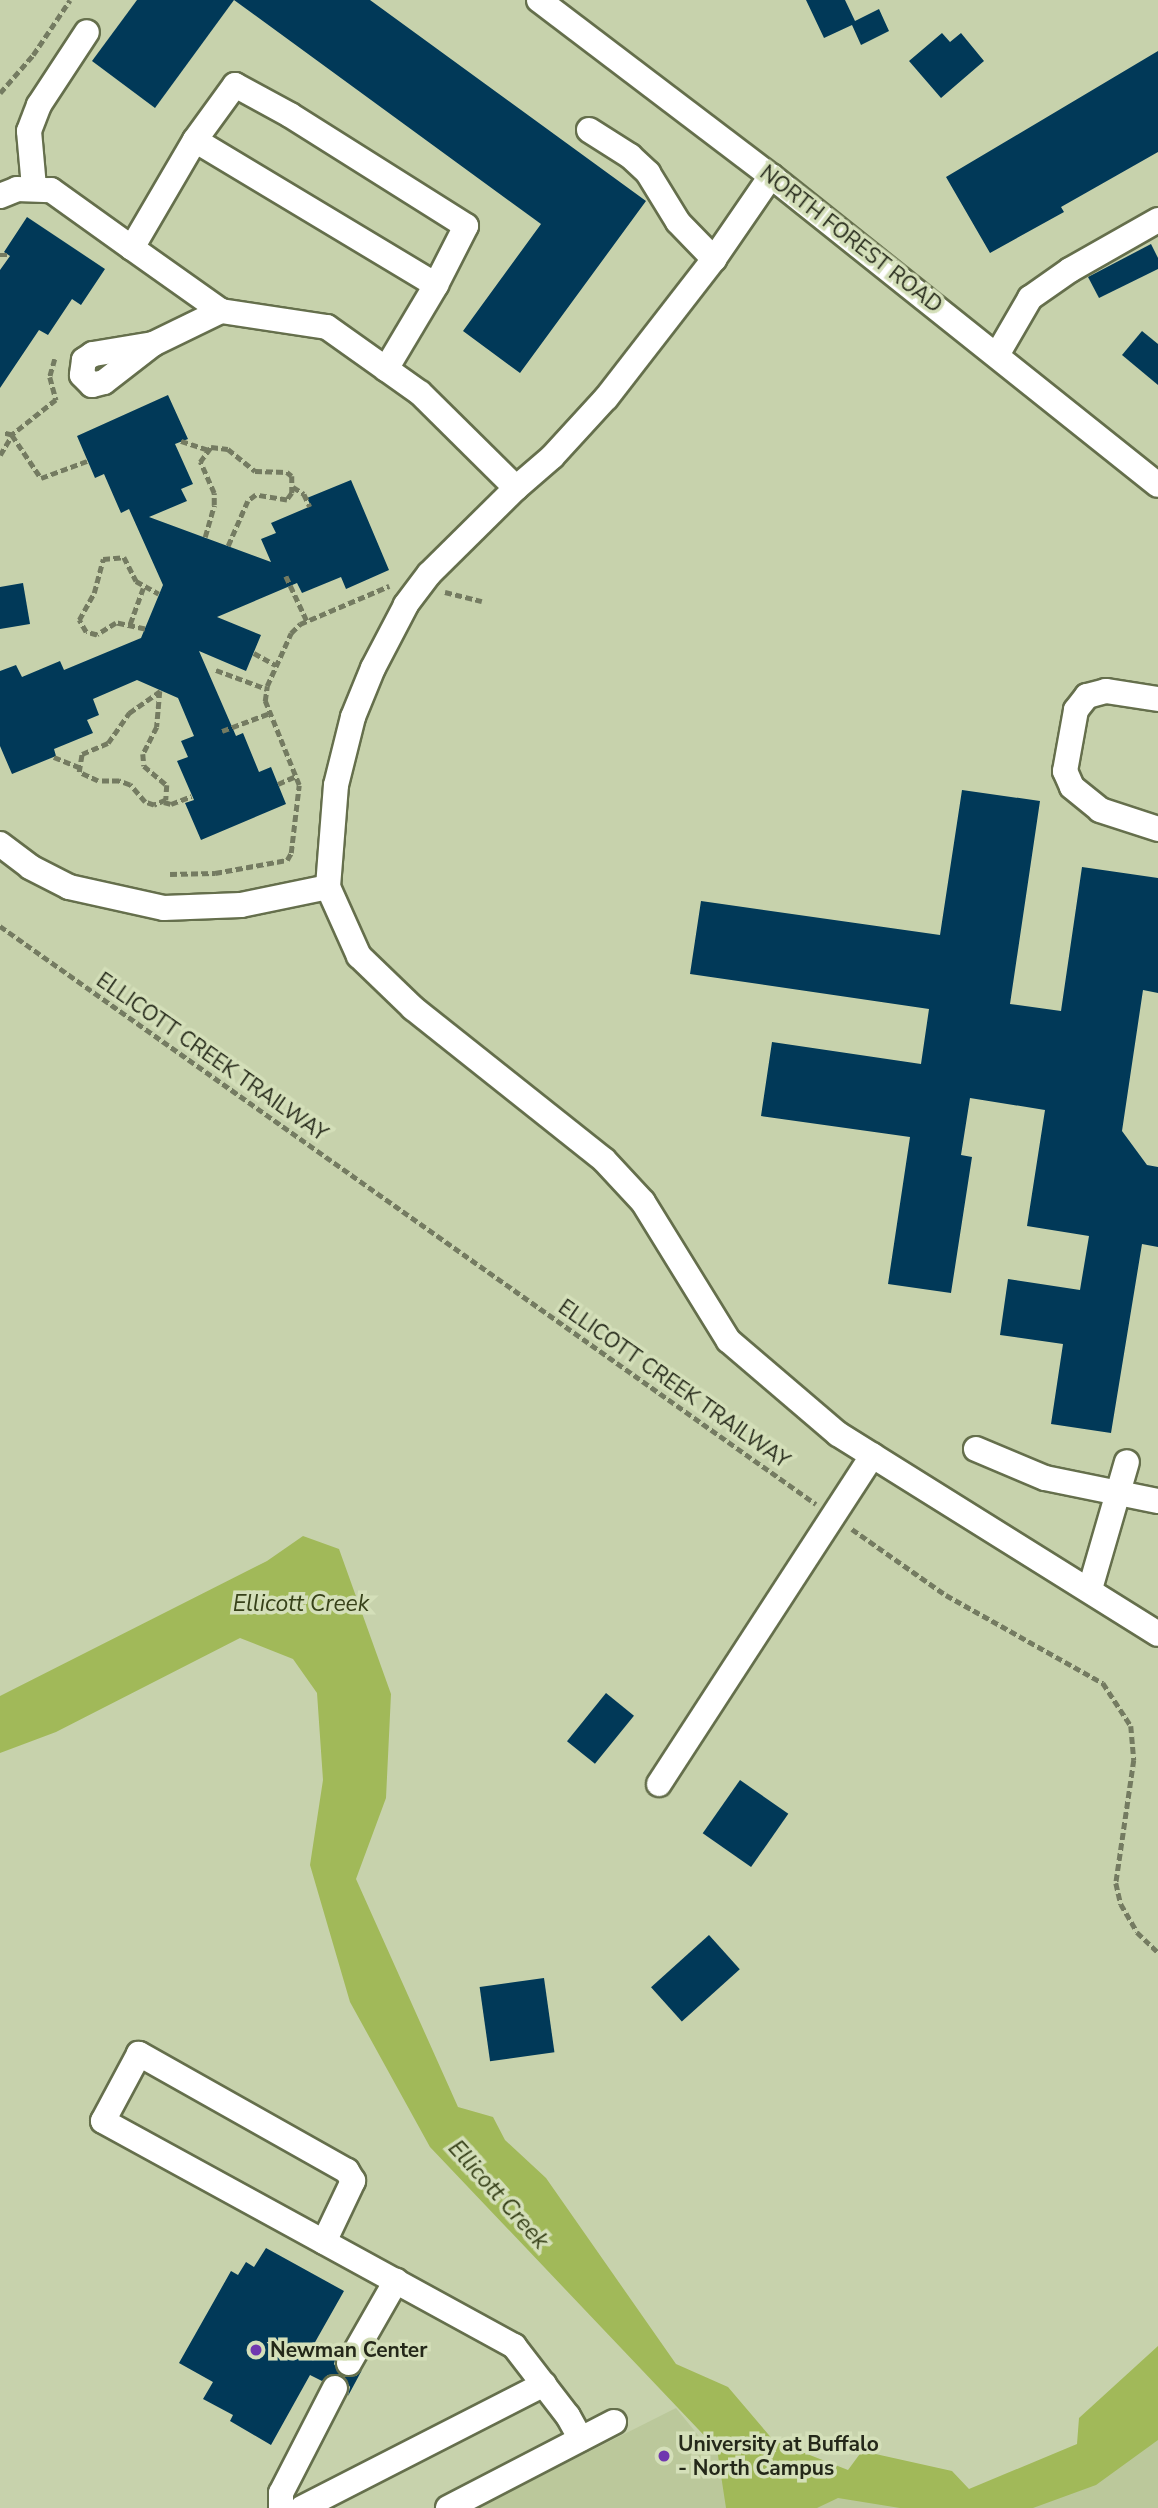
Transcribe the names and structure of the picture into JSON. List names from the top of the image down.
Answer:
{
  "streets": {
    "street": ["NORTH FOREST ROAD"],
    "path": ["ELLICOTT CREEK TRAILWAY"]
  },
  "water": ["Ellicott Creek"],
  "places": ["Newman Center", "University at Buffalo - North Campus"]
}
